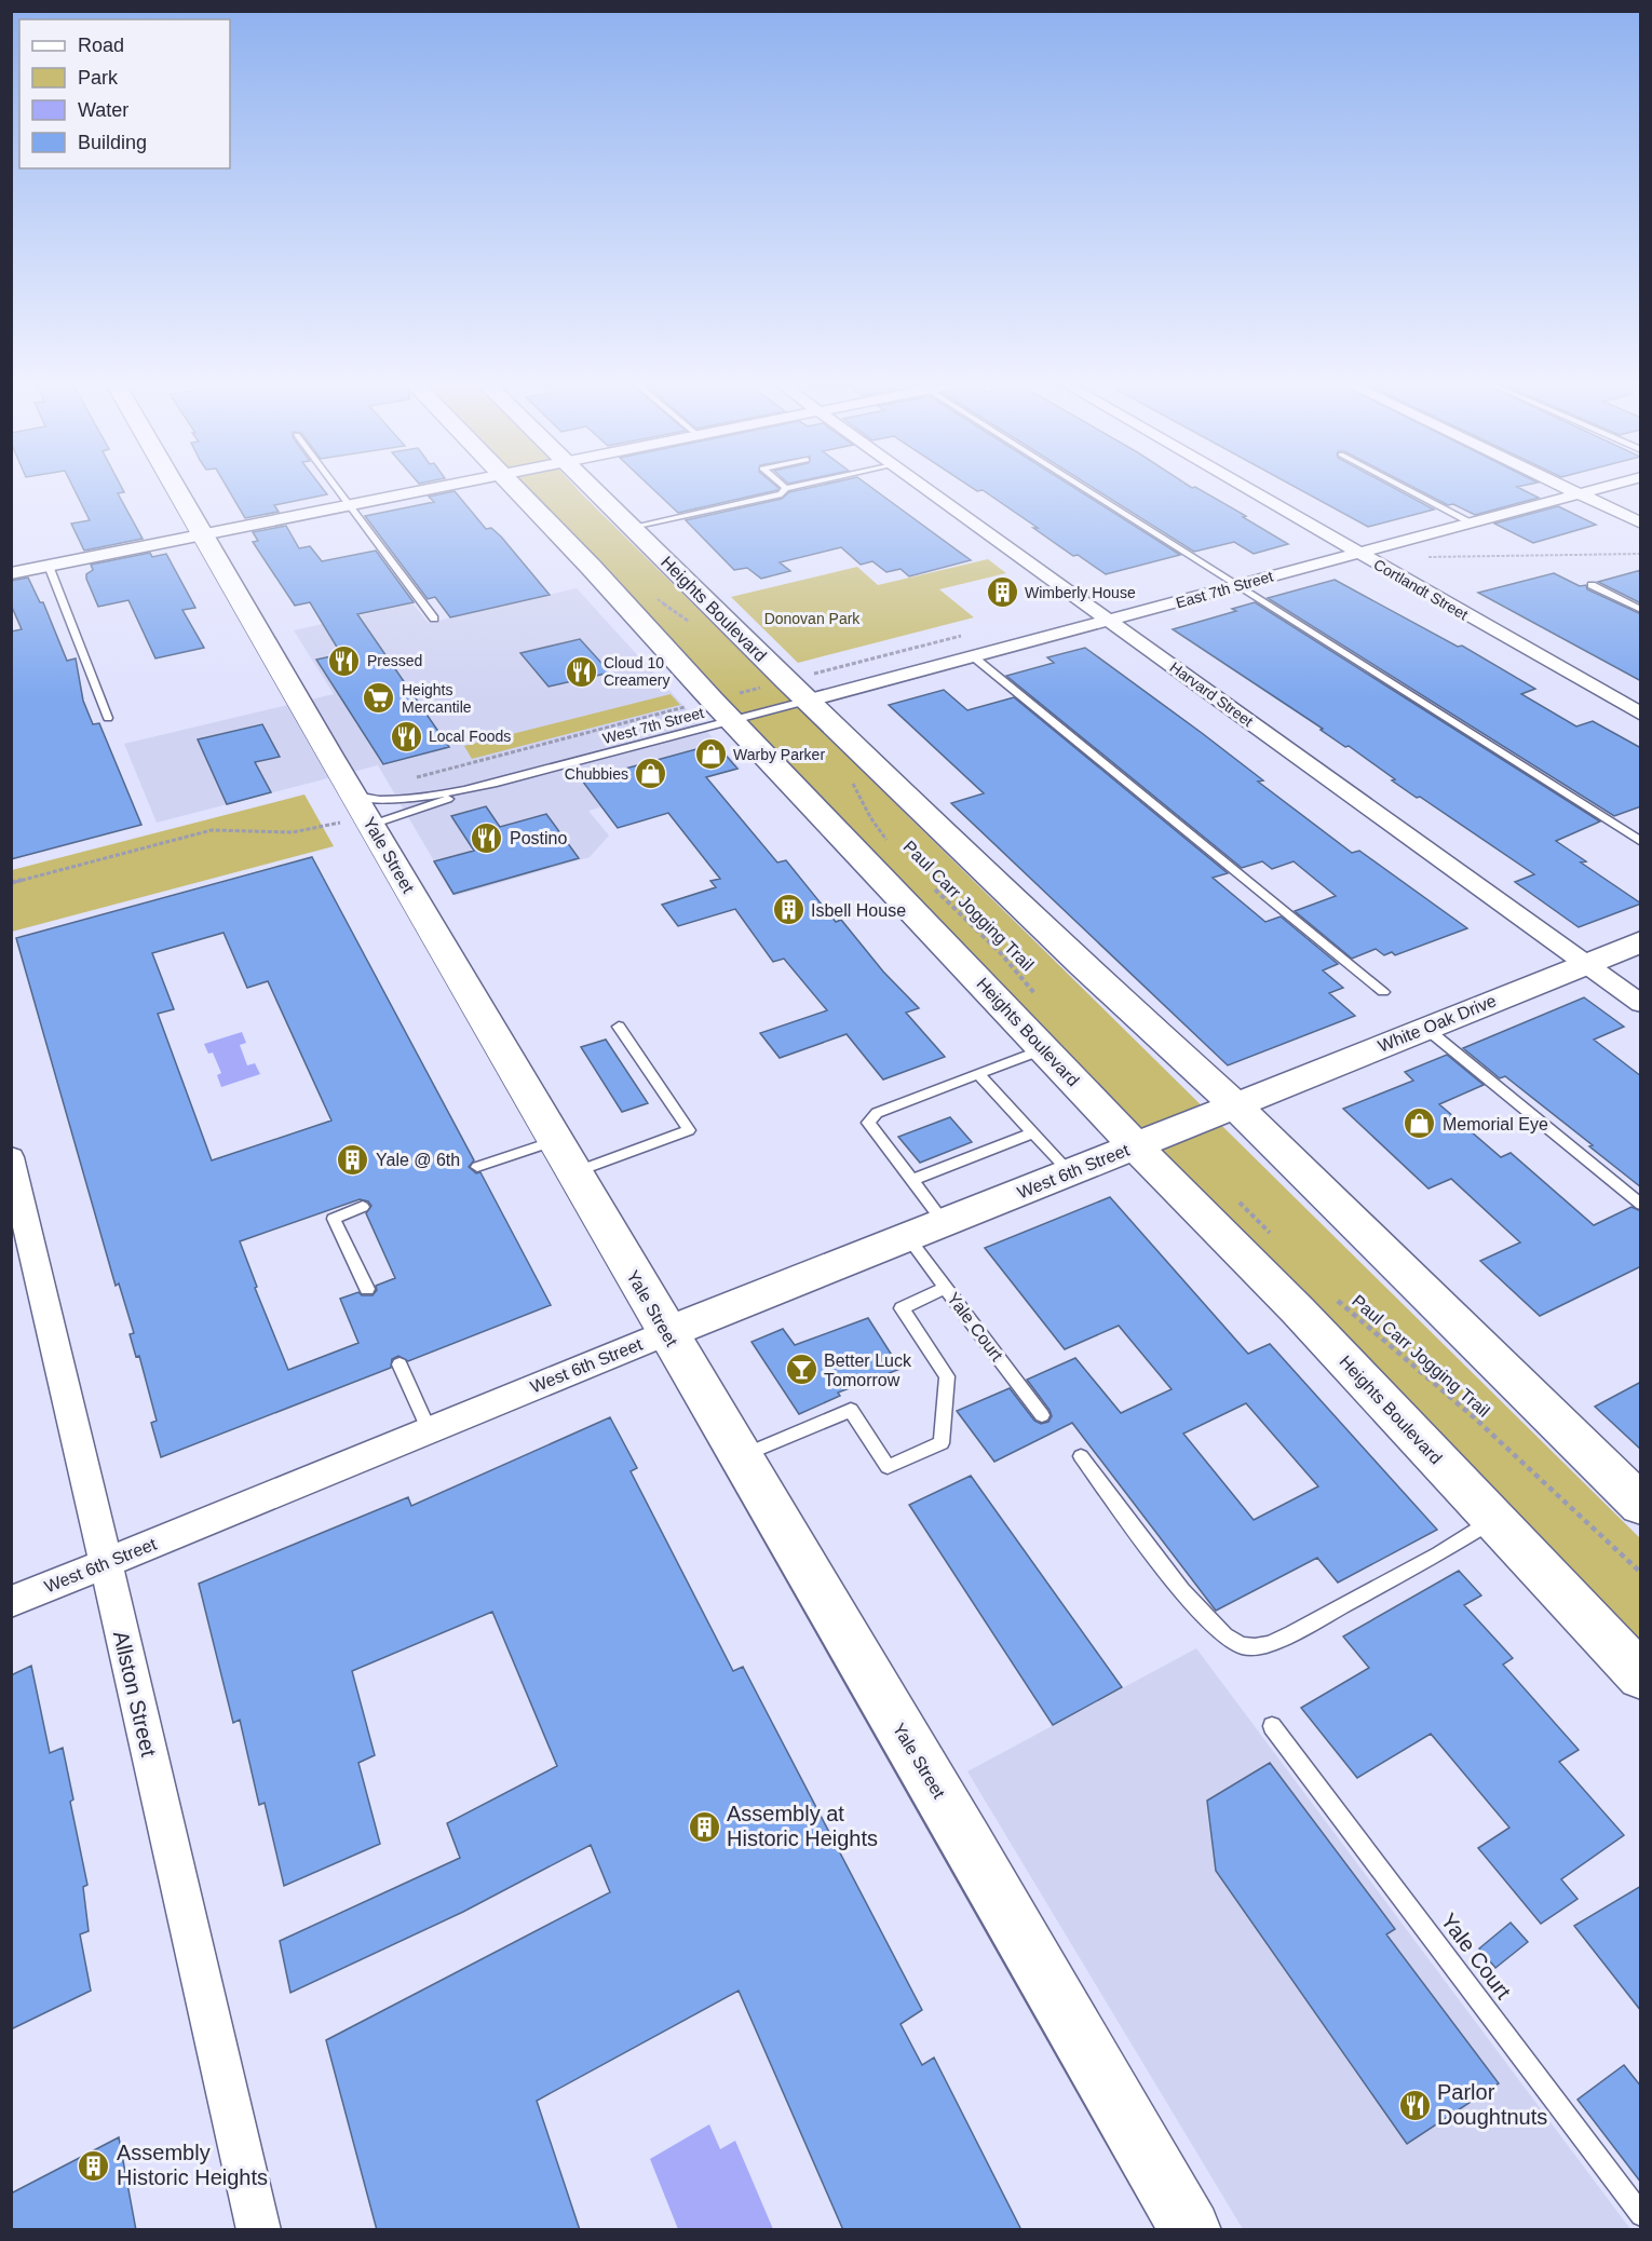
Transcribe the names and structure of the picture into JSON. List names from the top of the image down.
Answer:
{
  "streets": {
    "main road": [
      "Heights Boulevard",
      "Yale Street",
      "White Oak Drive",
      "West 6th Street"
    ],
    "street": [
      "East 7th Street",
      "Cortlandt Street",
      "Harvard Street",
      "Allston Street"
    ],
    "lane": ["West 7th Street", "Yale Court"],
    "path": ["Paul Carr Jogging Trail"]
  },
  "crossings": [
    ["East 7th Street", "Cortlandt Street"],
    ["East 7th Street", "Heights Boulevard"],
    ["East 7th Street", "Harvard Street"],
    ["East 7th Street", "West 7th Street"],
    ["Heights Boulevard", "West 7th Street"],
    ["Heights Boulevard", "White Oak Drive"],
    ["Heights Boulevard", "West 6th Street"],
    ["Harvard Street", "White Oak Drive"],
    ["West 7th Street", "Yale Street"],
    ["Yale Street", "West 6th Street"],
    ["White Oak Drive", "West 6th Street"],
    ["West 6th Street", "Yale Court"],
    ["West 6th Street", "Allston Street"]
  ],
  "parks": ["Donovan Park"],
  "places": {
    "building": [
      "Wimberly House",
      "Isbell House",
      "Yale @ 6th",
      "Assembly at Historic Heights",
      "Assembly Historic Heights"
    ],
    "restaurant": [
      "Pressed",
      "Cloud 10 Creamery",
      "Local Foods",
      "Postino",
      "Parlor Doughtnuts"
    ],
    "supermarket": ["Heights Mercantile"],
    "shop": ["Warby Parker", "Chubbies", "Memorial Eye"],
    "bar": ["Better Luck Tomorrow"]
  },
  "legend": [
    "Road",
    "Park",
    "Water",
    "Building"
  ]
}
